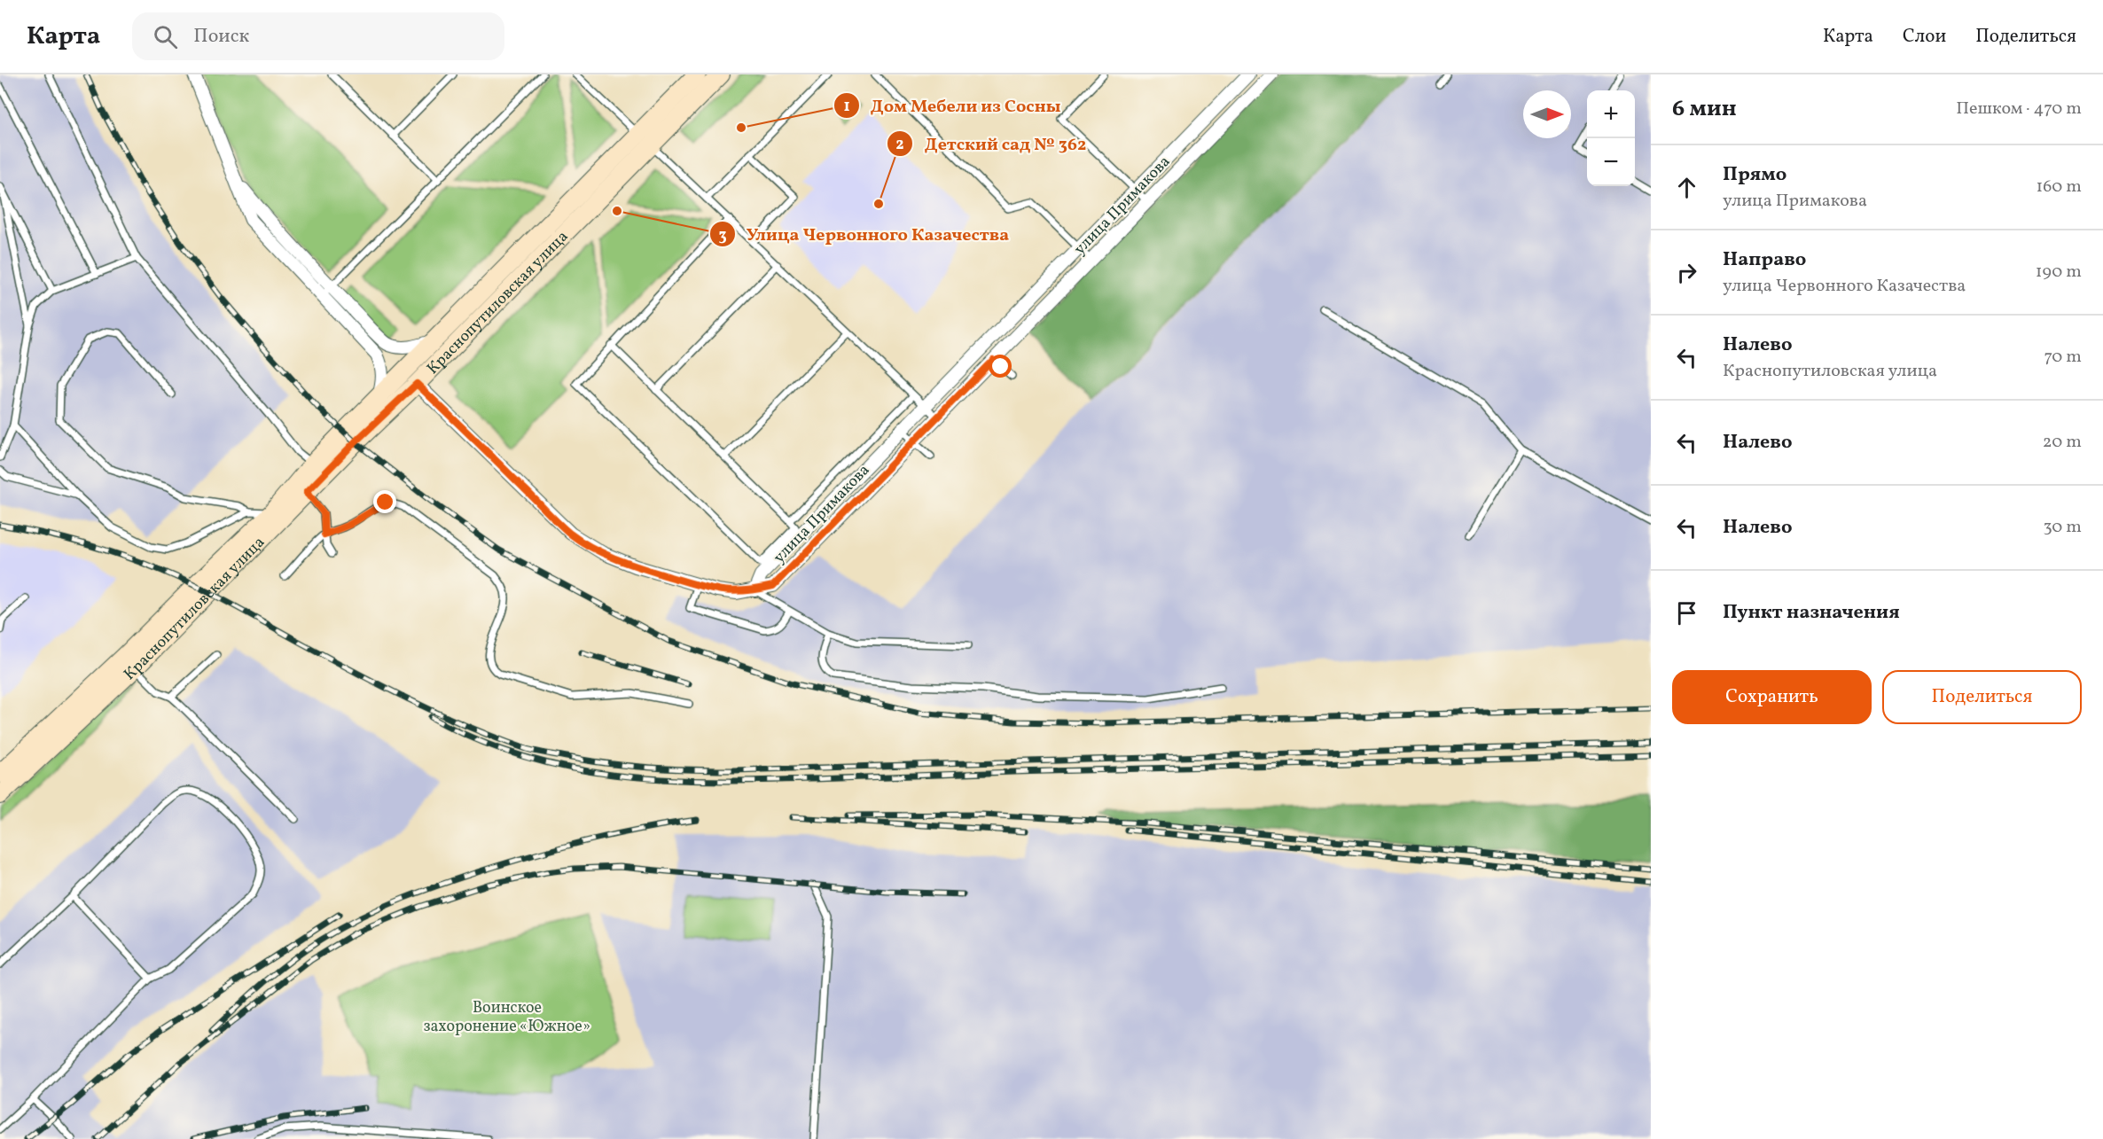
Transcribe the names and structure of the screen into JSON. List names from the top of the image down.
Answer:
{
  "streets": {
    "main road": ["Краснопутиловская улица"],
    "street": ["улица Примакова"]
  },
  "parks": ["Воинское захоронение «Южное»"],
  "places": ["Дом Мебели из Сосны", "Детский сад № 362", "Улица Червонного Казачества"],
  "north": "right",
  "page": {
    "header": "Карта",
    "search": "Поиск",
    "nav": ["Карта", "Слои", "Поделиться"],
    "heading": ["6 мин", "Пешком · 470 m"],
    "map_buttons": ["+", "−"],
    "list": [
      ["Прямо", "улица Примакова", "160 m"],
      ["Направо", "улица Червонного Казачества", "190 m"],
      ["Налево", "Краснопутиловская улица", "70 m"],
      ["Налево", "20 m"],
      ["Налево", "30 m"],
      "Пункт назначения"
    ],
    "buttons": ["Сохранить", "Поделиться"]
  }
}
